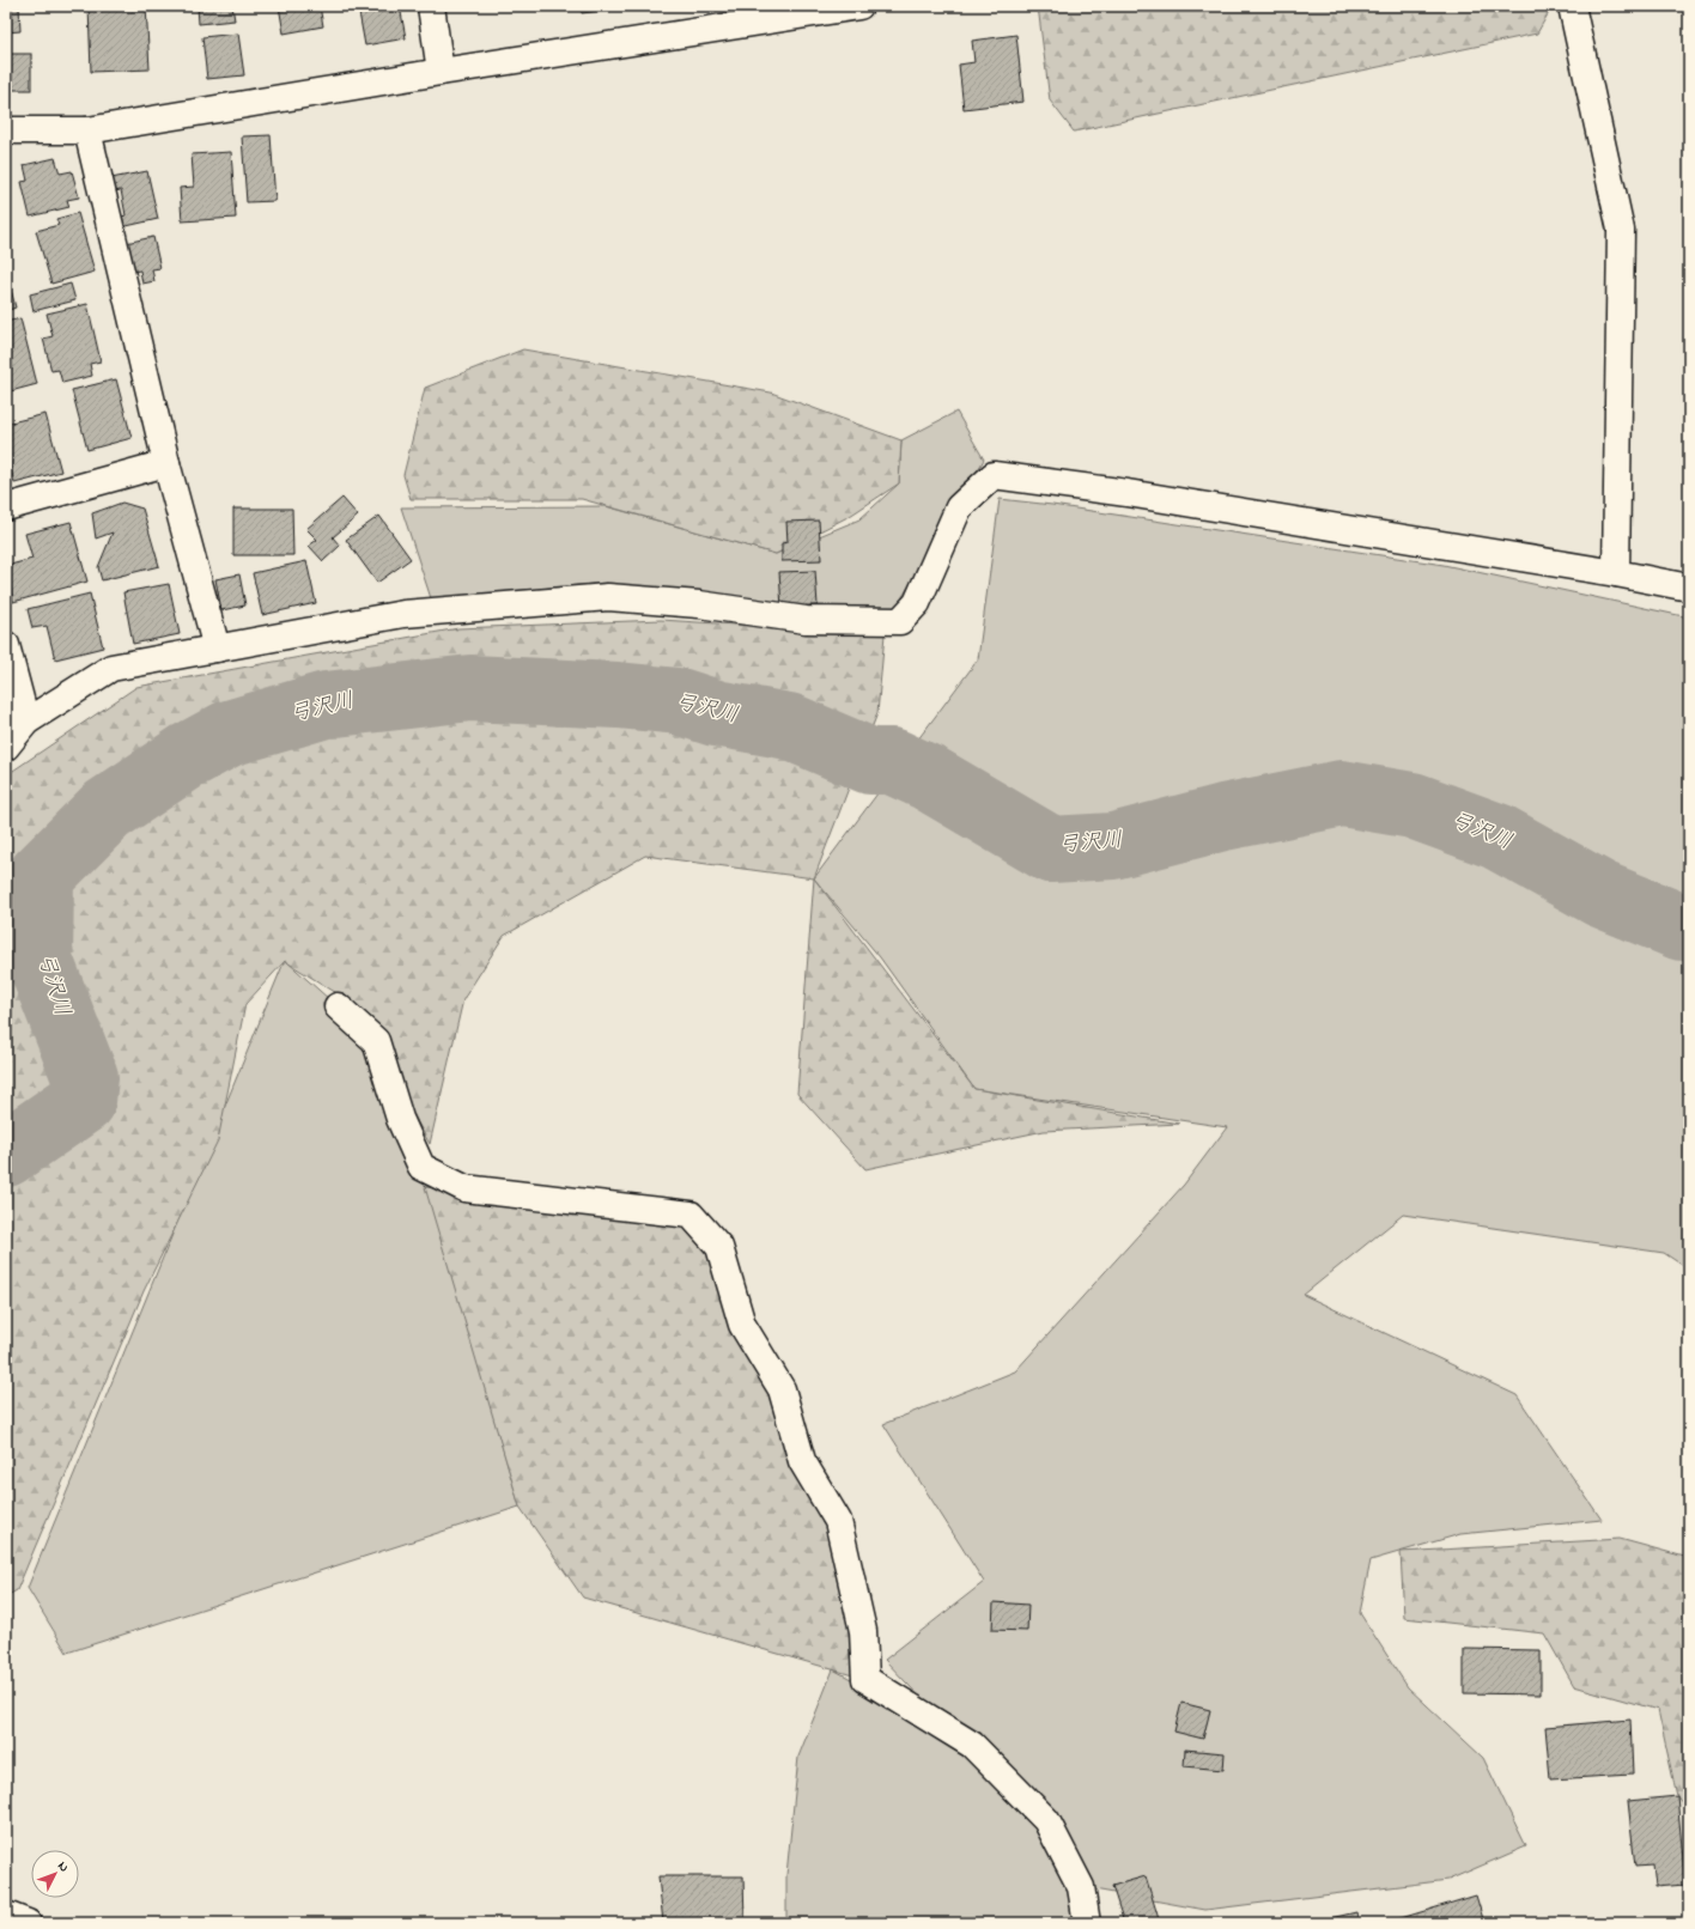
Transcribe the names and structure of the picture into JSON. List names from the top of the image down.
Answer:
{
  "water": ["弓沢川"],
  "north": "top right"
}
